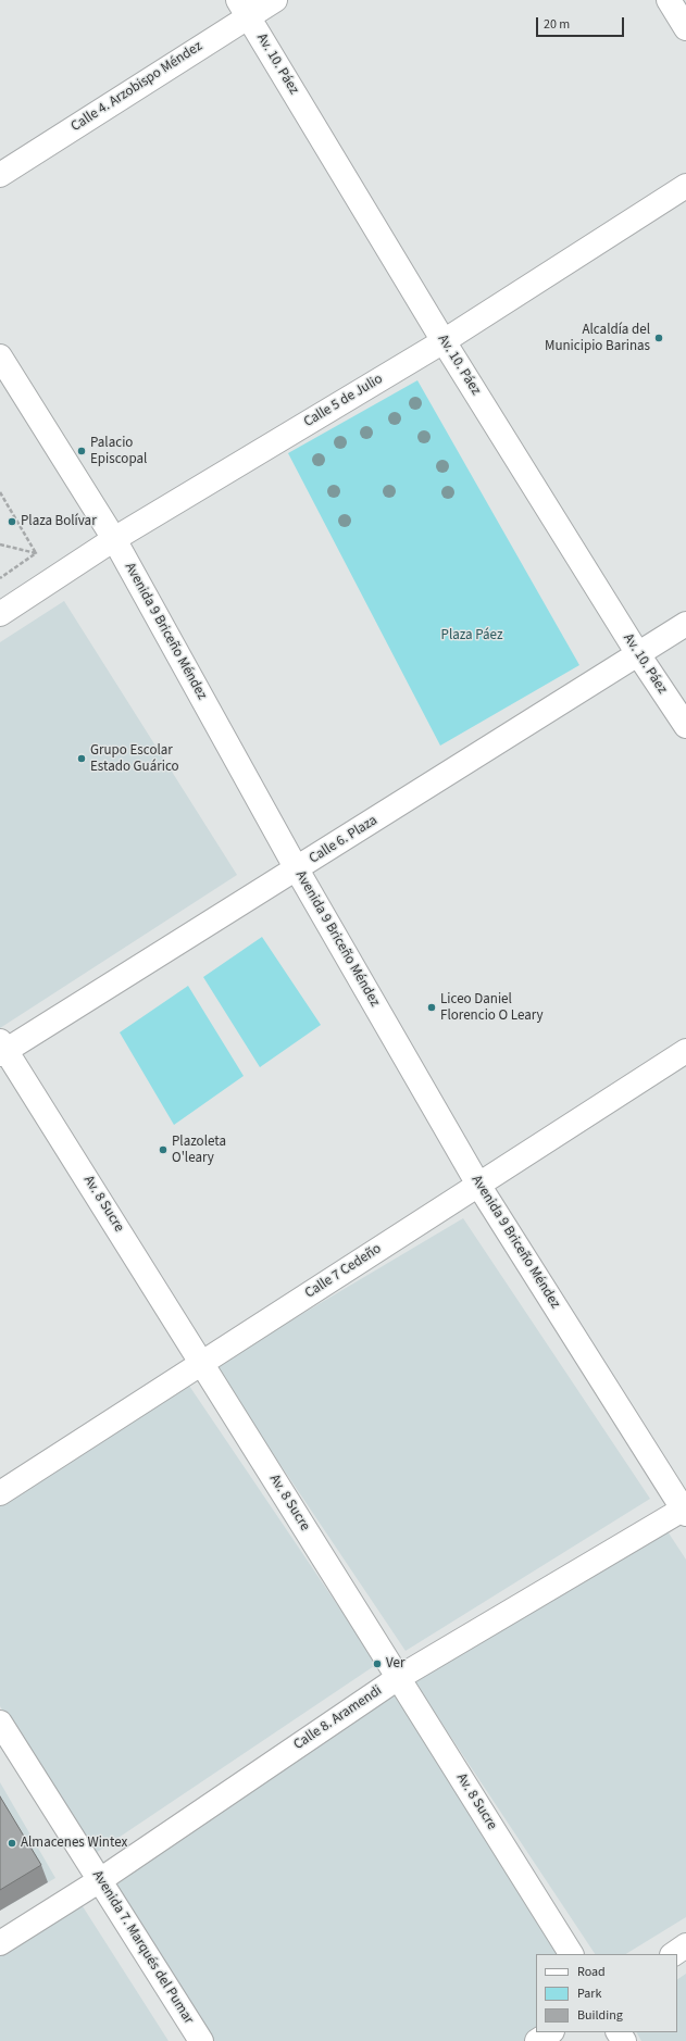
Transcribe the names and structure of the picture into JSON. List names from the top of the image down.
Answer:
{
  "streets": {
    "street": [
      "Av. 10. Páez",
      "Calle 4. Arzobispo Méndez",
      "Calle 5 de Julio",
      "Avenida 9 Briceño Méndez",
      "Calle 6. Plaza",
      "Av. 8 Sucre",
      "Calle 7 Cedeño",
      "Calle 8. Aramendi",
      "Avenida 7. Marqués del Pumar"
    ]
  },
  "crossings": [
    ["Av. 10. Páez", "Calle 4. Arzobispo Méndez"],
    ["Av. 10. Páez", "Calle 5 de Julio"],
    ["Av. 10. Páez", "Calle 6. Plaza"],
    ["Calle 5 de Julio", "Avenida 9 Briceño Méndez"],
    ["Avenida 9 Briceño Méndez", "Calle 6. Plaza"],
    ["Avenida 9 Briceño Méndez", "Calle 7 Cedeño"],
    ["Avenida 9 Briceño Méndez", "Calle 8. Aramendi"],
    ["Calle 6. Plaza", "Av. 8 Sucre"],
    ["Av. 8 Sucre", "Calle 7 Cedeño"],
    ["Av. 8 Sucre", "Calle 8. Aramendi"],
    ["Calle 8. Aramendi", "Avenida 7. Marqués del Pumar"]
  ],
  "parks": ["Plaza Páez"],
  "places": [
    "Alcaldía del Municipio Barinas",
    "Palacio Episcopal",
    "Plaza Bolívar",
    "Grupo Escolar Estado Guárico",
    "Liceo Daniel Florencio O Leary",
    "Plazoleta O'leary",
    "Ver",
    "Almacenes Wintex"
  ],
  "legend": ["Road", "Park", "Building"],
  "scale_bar": "20 m"
}
